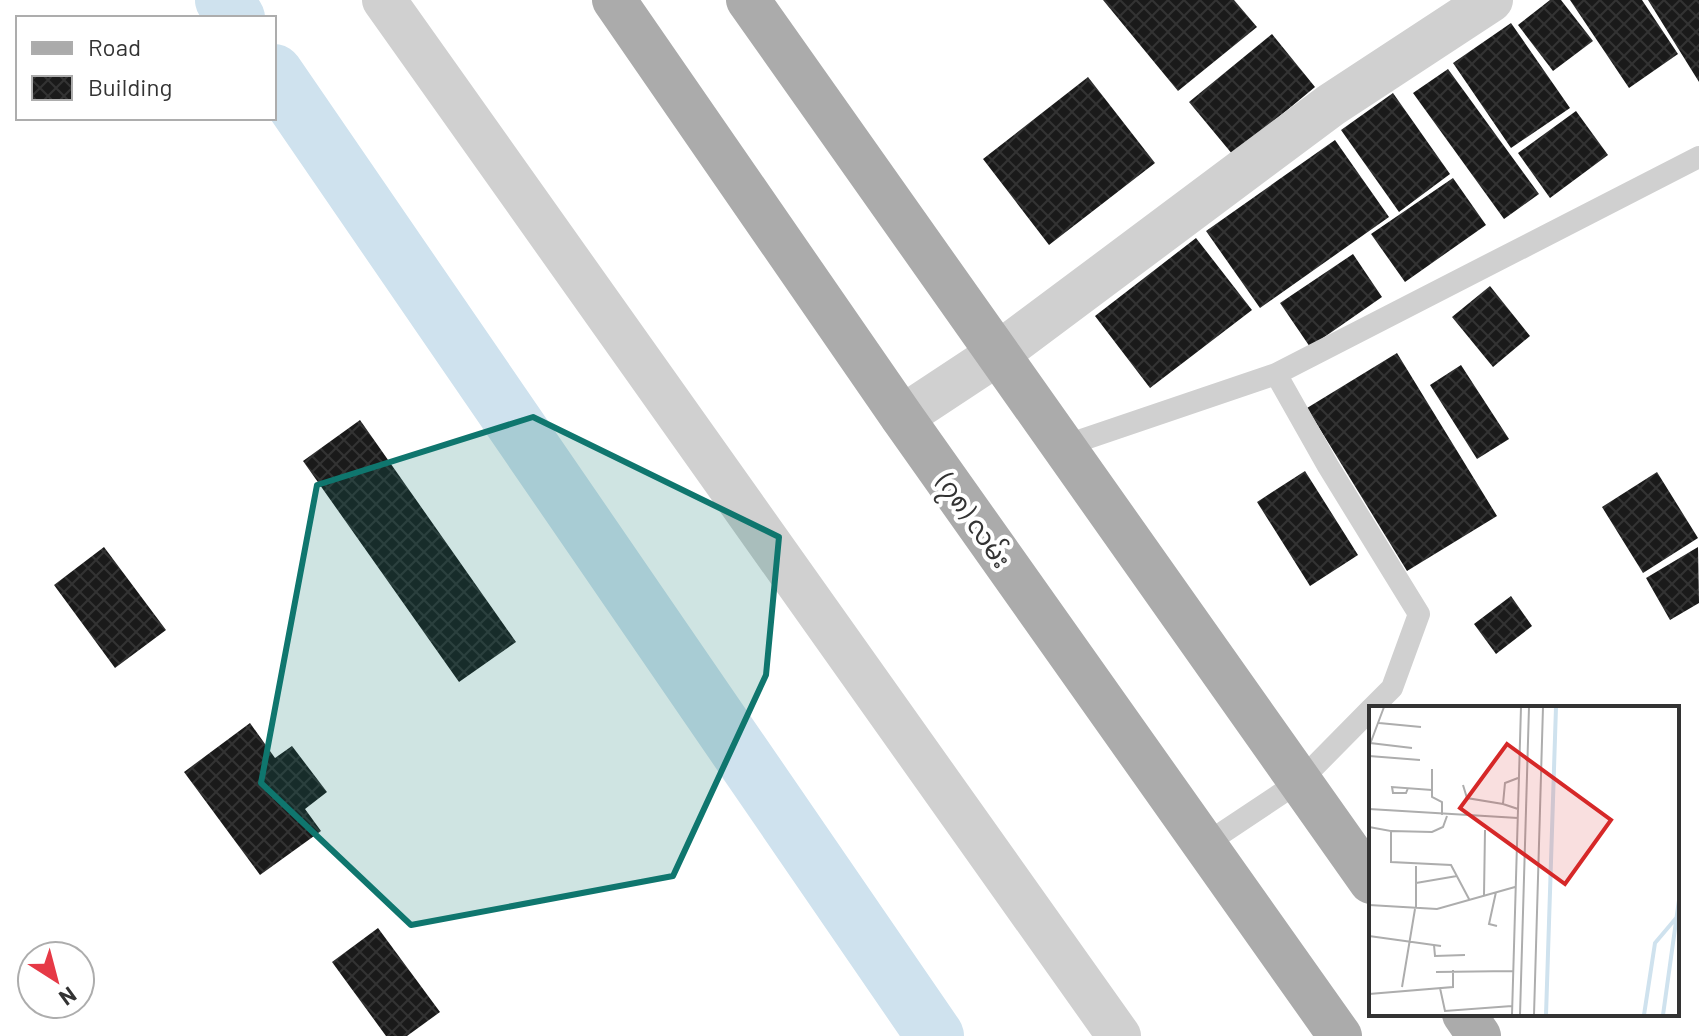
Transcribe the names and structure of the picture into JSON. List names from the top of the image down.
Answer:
{
  "streets": {
    "main road": ["(၇၈) လမ်း"]
  },
  "legend": ["Road", "Building"],
  "north": "bottom right"
}
